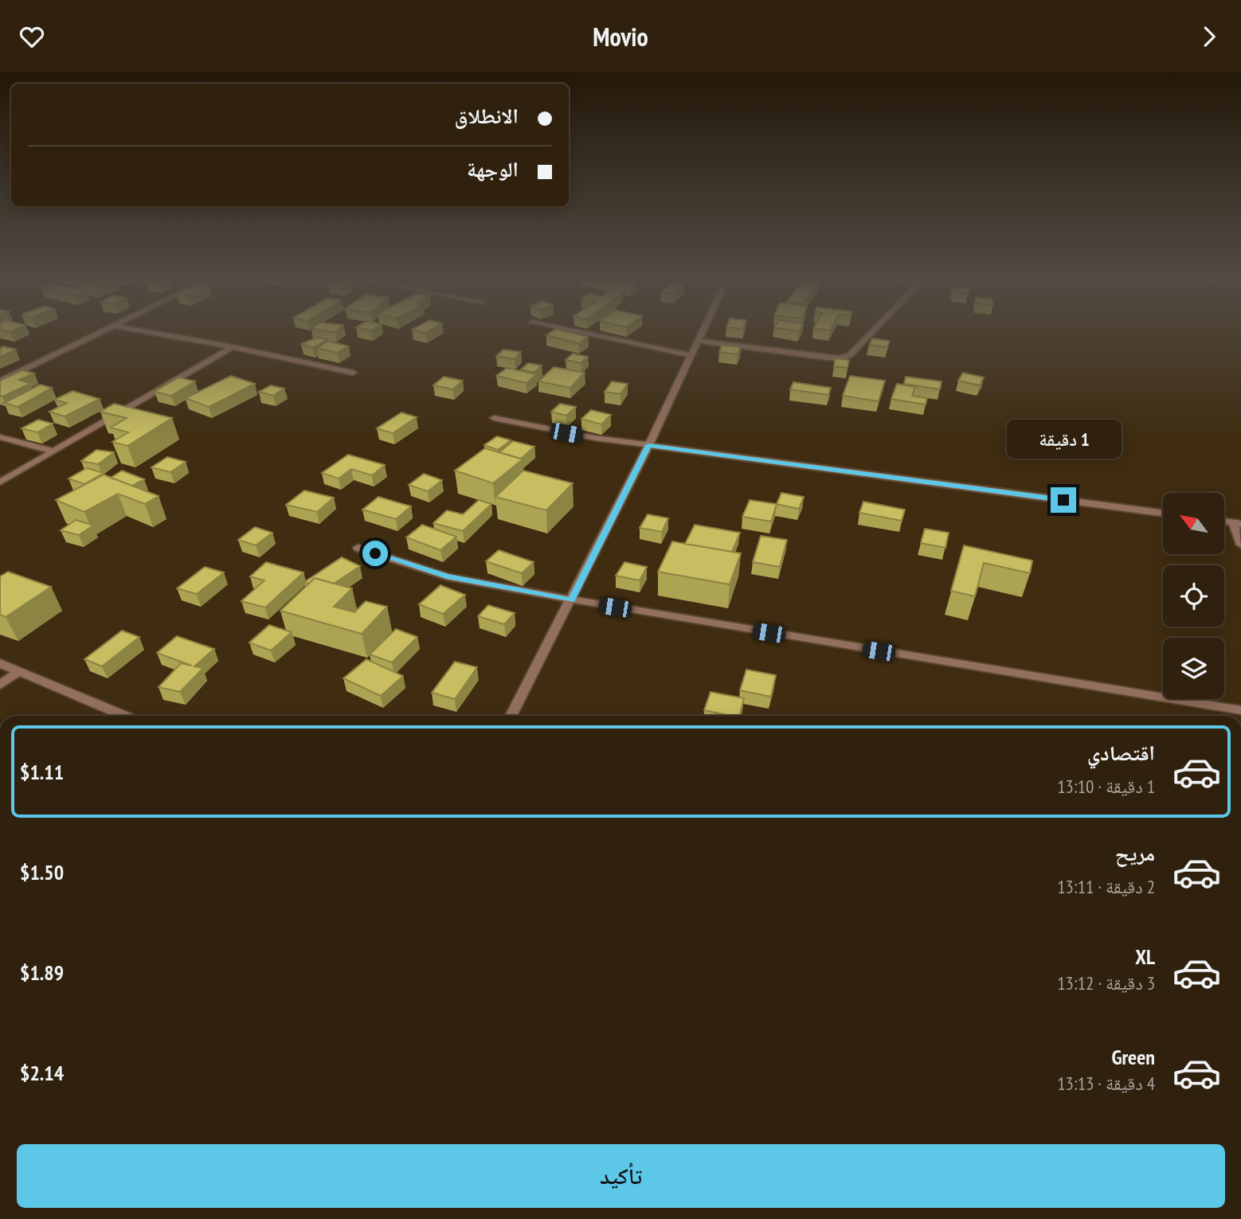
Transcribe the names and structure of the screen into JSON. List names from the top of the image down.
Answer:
{
  "north": "top left",
  "page": {
    "header": "Movio",
    "banner": ["الانطلاق", "الوجهة"],
    "bubble": "1 دقيقة",
    "list": [
      {
        "name": "اقتصادي",
        "note": "1 دقيقة · 13:10",
        "value": "$1.11"
      },
      {
        "name": "مريح",
        "note": "2 دقيقة · 13:11",
        "value": "$1.50"
      },
      {
        "name": "XL",
        "note": "3 دقيقة · 13:12",
        "value": "$1.89"
      },
      {
        "name": "Green",
        "note": "4 دقيقة · 13:13",
        "value": "$2.14"
      }
    ],
    "buttons": "تأكيد"
  }
}
